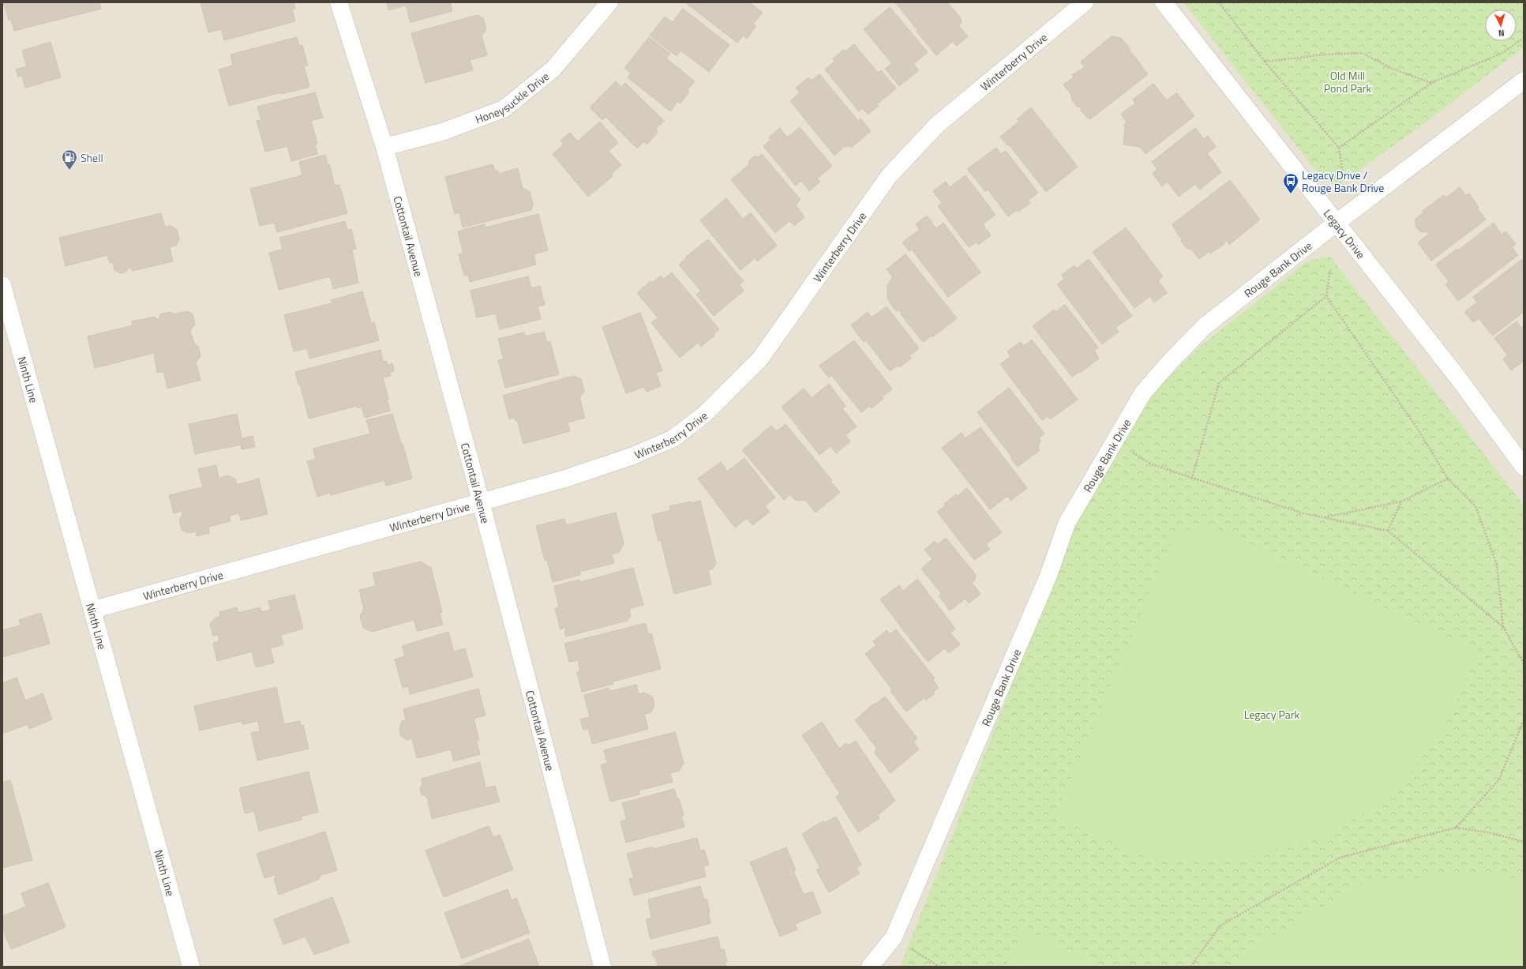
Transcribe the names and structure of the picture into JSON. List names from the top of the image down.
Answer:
{
  "streets": {
    "street": [
      "Winterberry Drive",
      "Honeysuckle Drive",
      "Legacy Drive",
      "Cottontail Avenue",
      "Rouge Bank Drive",
      "Ninth Line"
    ]
  },
  "crossings": [
    ["Winterberry Drive", "Cottontail Avenue"],
    ["Winterberry Drive", "Ninth Line"],
    ["Honeysuckle Drive", "Cottontail Avenue"],
    ["Legacy Drive", "Rouge Bank Drive"]
  ],
  "parks": ["Old Mill Pond Park", "Legacy Park"],
  "places": {
    "fuel station": ["Shell"],
    "bus stop": ["Legacy Drive / Rouge Bank Drive"]
  },
  "north": "bottom"
}
